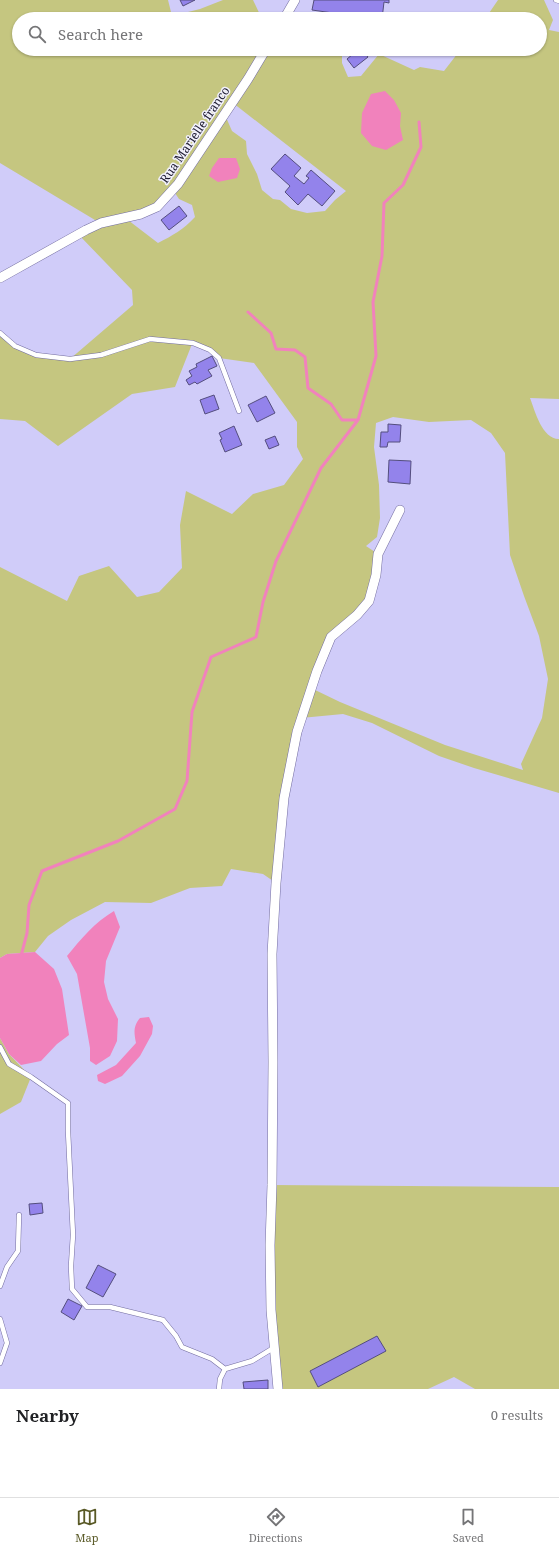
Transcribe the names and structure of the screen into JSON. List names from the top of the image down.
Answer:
{
  "streets": {
    "street": ["Rua Marielle franco"]
  },
  "page": {
    "search": "Search here",
    "heading": ["Nearby", "0 results"],
    "nav": ["Map", "Directions", "Saved"]
  }
}
